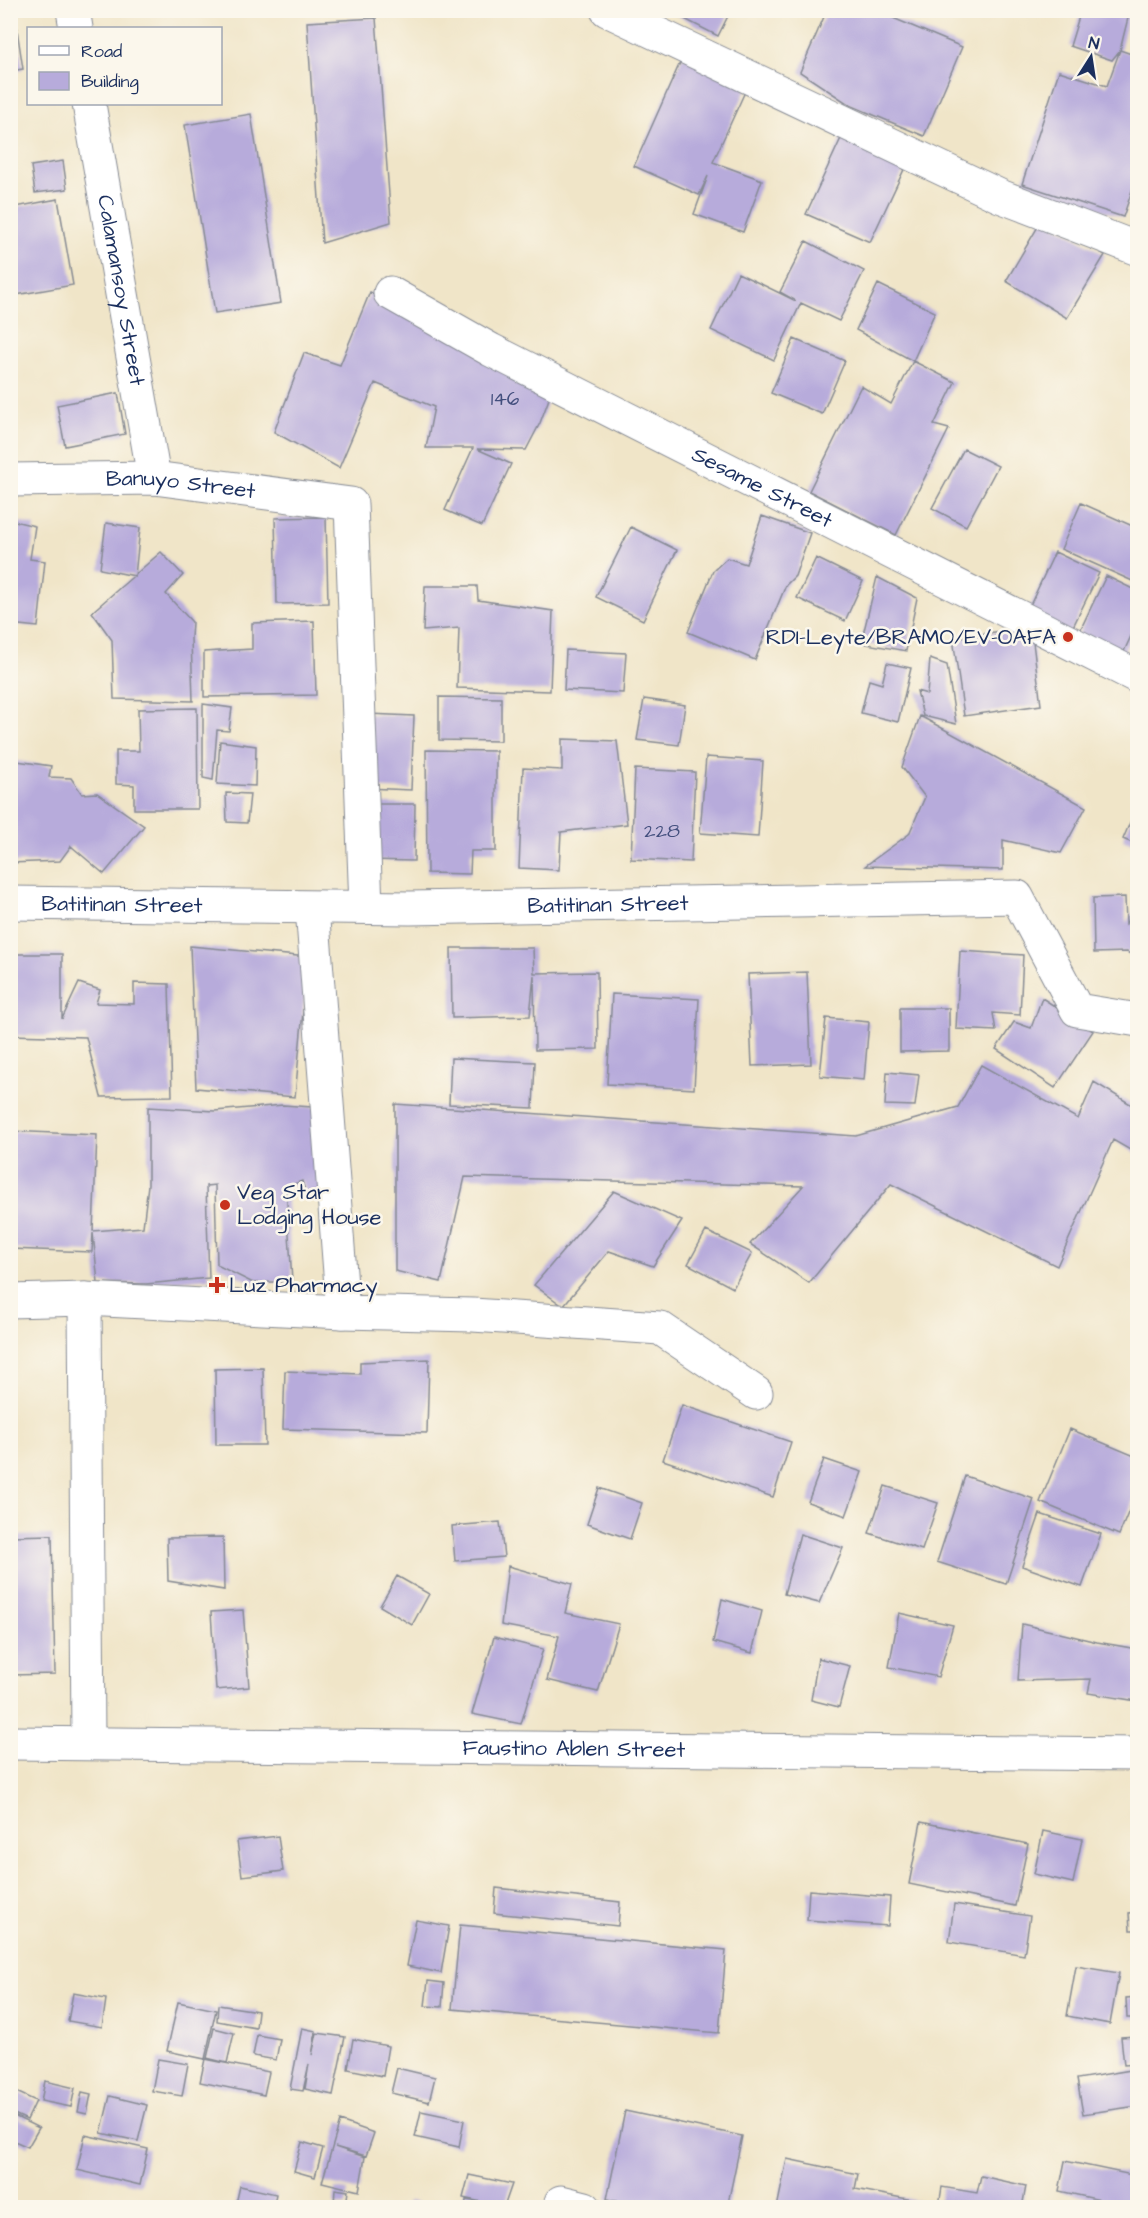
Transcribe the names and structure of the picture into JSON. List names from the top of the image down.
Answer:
{
  "streets": {
    "street": [
      "Calamansoy Street",
      "Banuyo Street",
      "Sesame Street",
      "Batitinan Street",
      "Faustino Ablen Street"
    ]
  },
  "crossings": [
    ["Calamansoy Street", "Banuyo Street"],
    ["Banuyo Street", "Batitinan Street"]
  ],
  "places": {
    "other": ["RDI-Leyte/BRAMO/EV-OAFA", "Veg Star Lodging House"],
    "health": ["Luz Pharmacy"]
  },
  "house_numbers": ["146", "228"],
  "legend": ["Road", "Building"],
  "north": "top"
}
